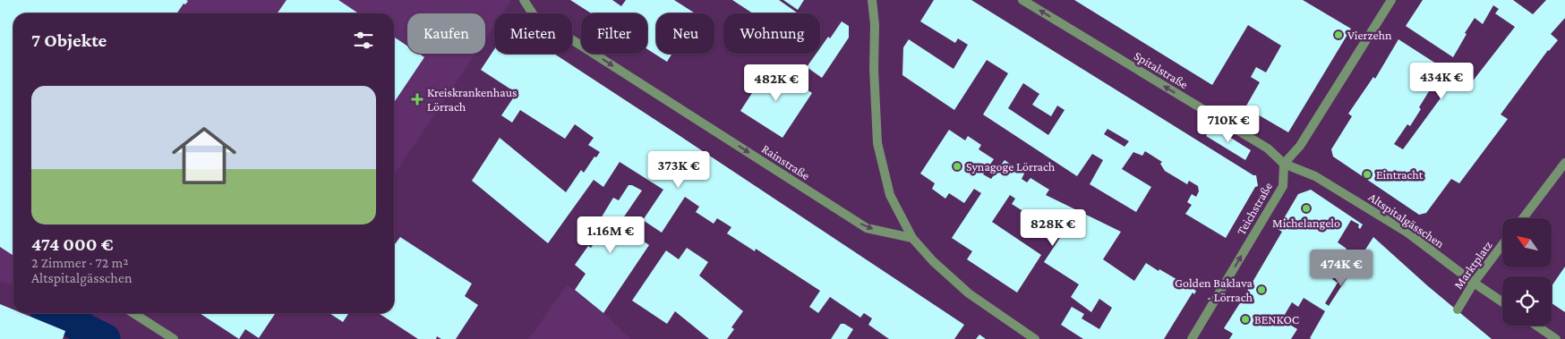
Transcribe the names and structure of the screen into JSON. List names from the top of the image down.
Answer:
{
  "streets": {
    "street": [
      "Spitalstraße",
      "Rainstraße",
      "Teichstraße",
      "Altspitalgässchen",
      "Marktplatz"
    ]
  },
  "crossings": [
    ["Spitalstraße", "Teichstraße"],
    ["Spitalstraße", "Altspitalgässchen"],
    ["Teichstraße", "Altspitalgässchen"],
    ["Altspitalgässchen", "Marktplatz"]
  ],
  "one_way": ["Spitalstraße", "Rainstraße", "Teichstraße"],
  "places": {
    "other": [
      "Vierzehn",
      "Synagoge Lörrach",
      "Eintracht",
      "Michelangelo",
      "Golden Baklava - Lörrach",
      "BENKOC"
    ],
    "health": ["Kreiskrankenhaus Lörrach"]
  },
  "north": "top left",
  "page": {
    "chip": [
      "Kaufen",
      "Mieten",
      "Filter",
      "Neu",
      "Wohnung"
    ],
    "heading": "7 Objekte",
    "price": [
      "434K €",
      "482K €",
      "710K €",
      "373K €",
      "828K €",
      "1.16M €",
      "474K €"
    ],
    "list": [
      {
        "name": "474 000 €",
        "note": "2 Zimmer · 72 m² · Altspitalgässchen"
      }
    ]
  }
}
